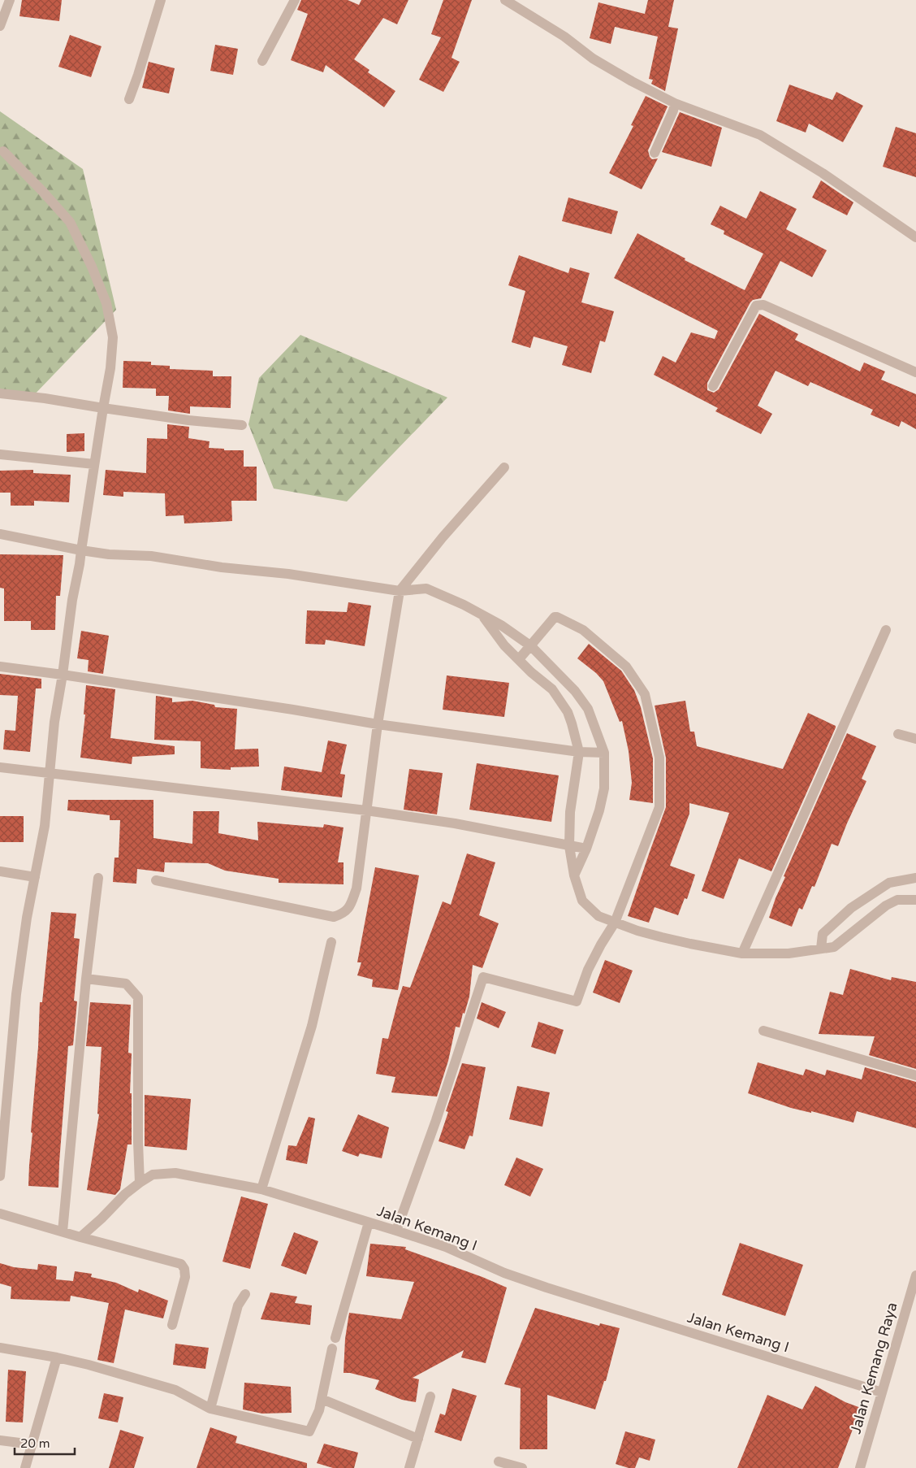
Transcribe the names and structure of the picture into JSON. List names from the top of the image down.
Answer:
{
  "streets": {
    "street": ["Jalan Kemang I", "Jalan Kemang Raya"]
  },
  "crossings": [
    ["Jalan Kemang I", "Jalan Kemang Raya"]
  ],
  "scale_bar": "20 m"
}
